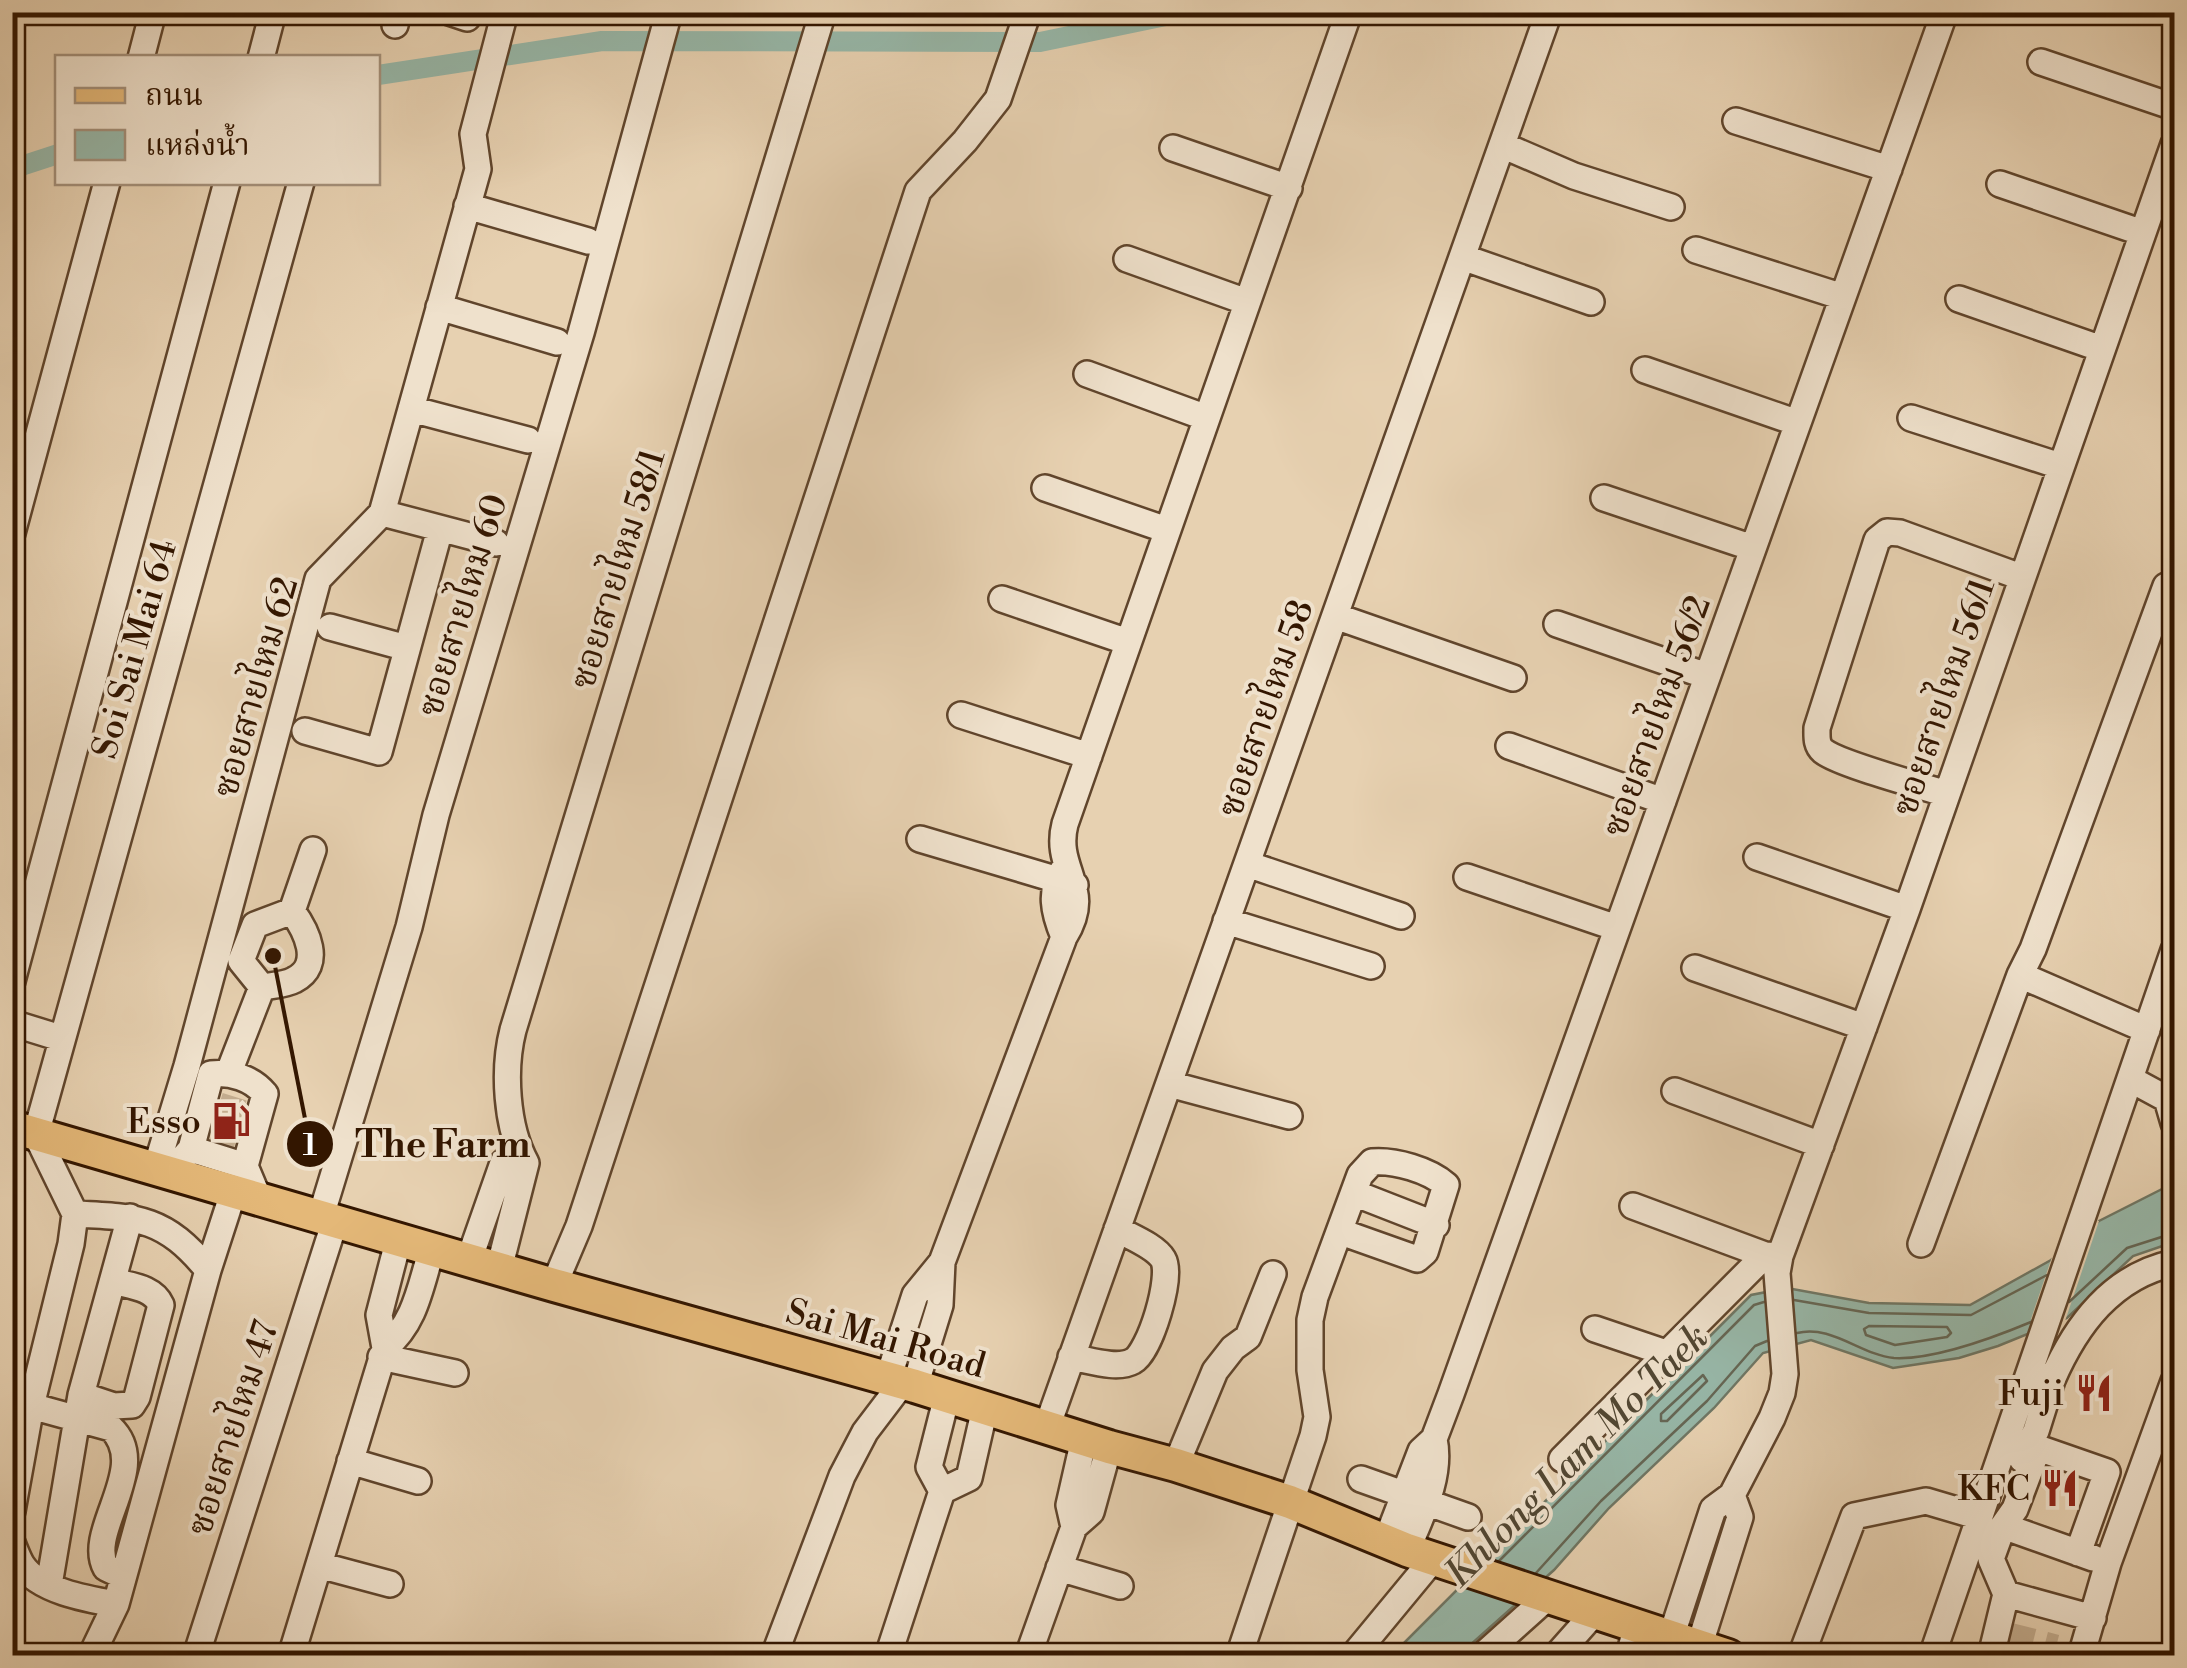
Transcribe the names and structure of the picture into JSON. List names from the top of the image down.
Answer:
{
  "streets": {
    "main road": ["Sai Mai Road"],
    "street": [
      "ซอยสายไหม 58/1",
      "ซอยสายไหม 60",
      "Soi Sai Mai 64",
      "ซอยสายไหม 62",
      "ซอยสายไหม 56/1",
      "ซอยสายไหม 58",
      "ซอยสายไหม 56/2",
      "ซอยสายไหม 47"
    ]
  },
  "crossings": [
    ["ซอยสายไหม 58/1", "Sai Mai Road"],
    ["ซอยสายไหม 60", "Sai Mai Road"],
    ["ซอยสายไหม 60", "ซอยสายไหม 47"],
    ["Soi Sai Mai 64", "Sai Mai Road"],
    ["ซอยสายไหม 62", "Sai Mai Road"],
    ["ซอยสายไหม 58", "Sai Mai Road"],
    ["ซอยสายไหม 56/2", "Sai Mai Road"],
    ["Sai Mai Road", "ซอยสายไหม 47"]
  ],
  "water": ["Khlong Lam Mo Taek"],
  "places": {
    "other": ["The Farm"],
    "fuel station": ["Esso"],
    "restaurant": ["Fuji", "KFC"]
  },
  "legend": ["ถนน", "แหล่งน้ำ"]
}
